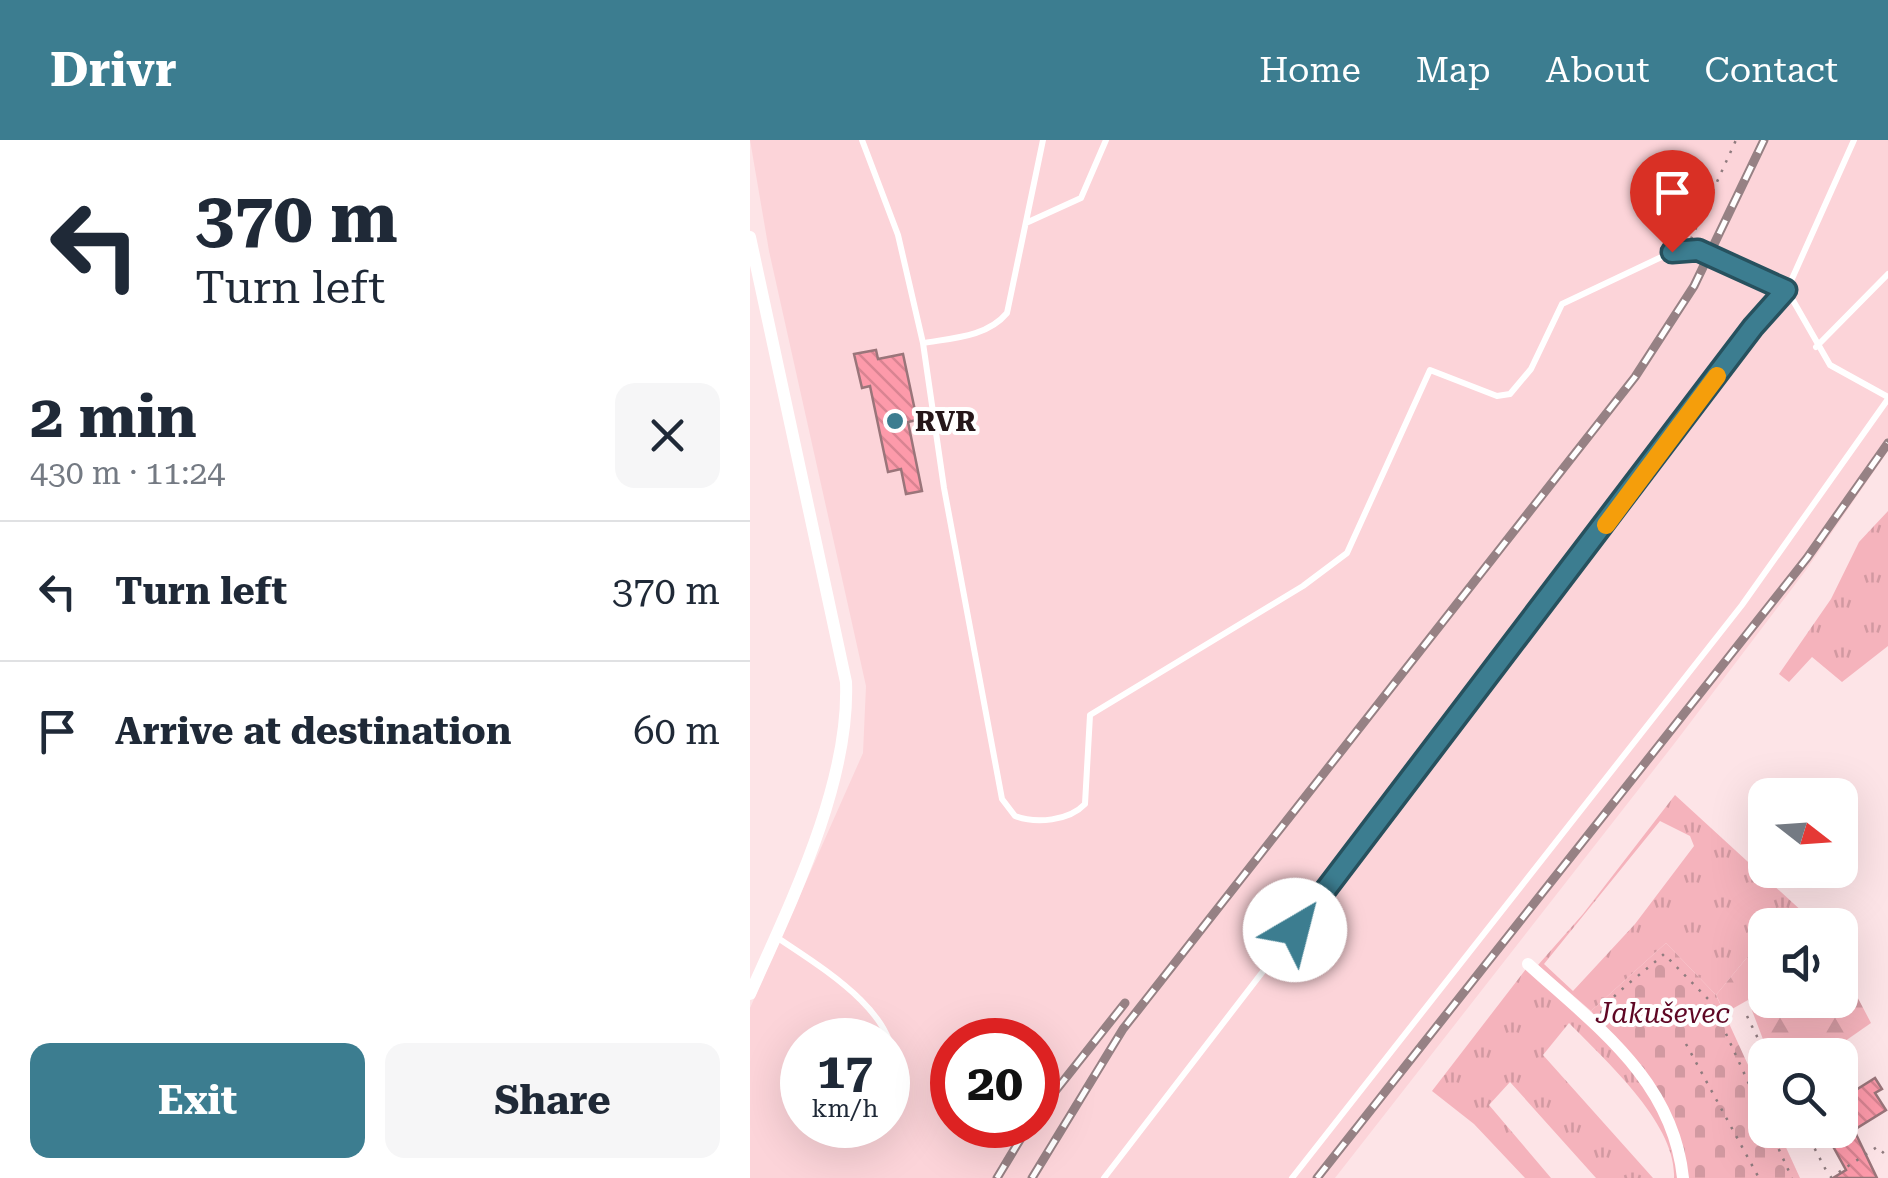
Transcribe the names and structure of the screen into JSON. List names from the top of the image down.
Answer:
{
  "parks": ["Jakuševec"],
  "places": ["RVR"],
  "north": "right",
  "page": {
    "header": "Drivr",
    "nav": [
      "Home",
      "Map",
      "About",
      "Contact"
    ],
    "turn": ["370 m", "Turn left"],
    "heading": ["2 min", "430 m · 11:24"],
    "list": [
      {
        "name": "Turn left",
        "value": "370 m"
      },
      {
        "name": "Arrive at destination",
        "value": "60 m"
      }
    ],
    "speed": "17 km/h",
    "limit": "20",
    "buttons": ["Exit", "Share"]
  }
}
